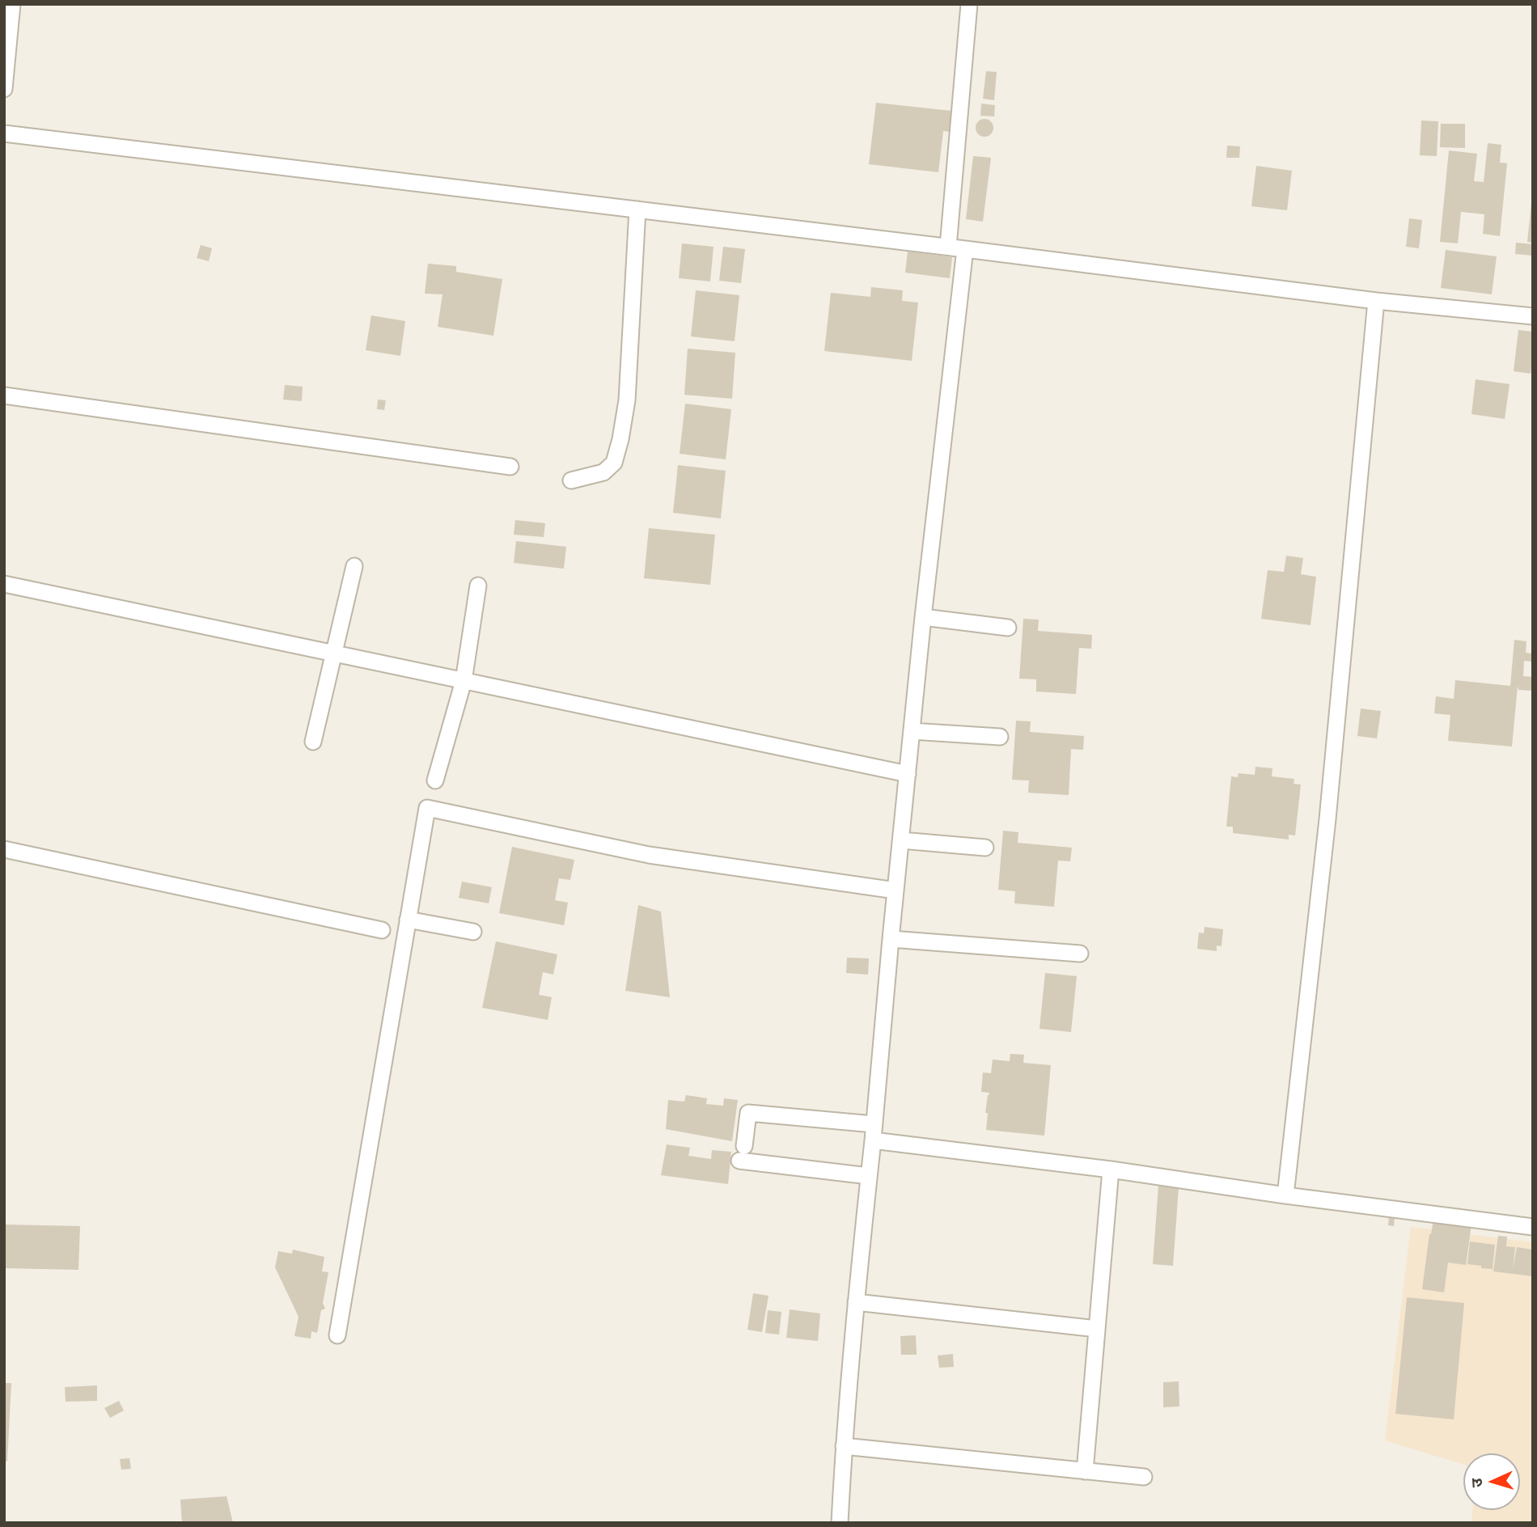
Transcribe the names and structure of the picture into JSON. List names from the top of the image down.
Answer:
{
  "north": "left"
}
